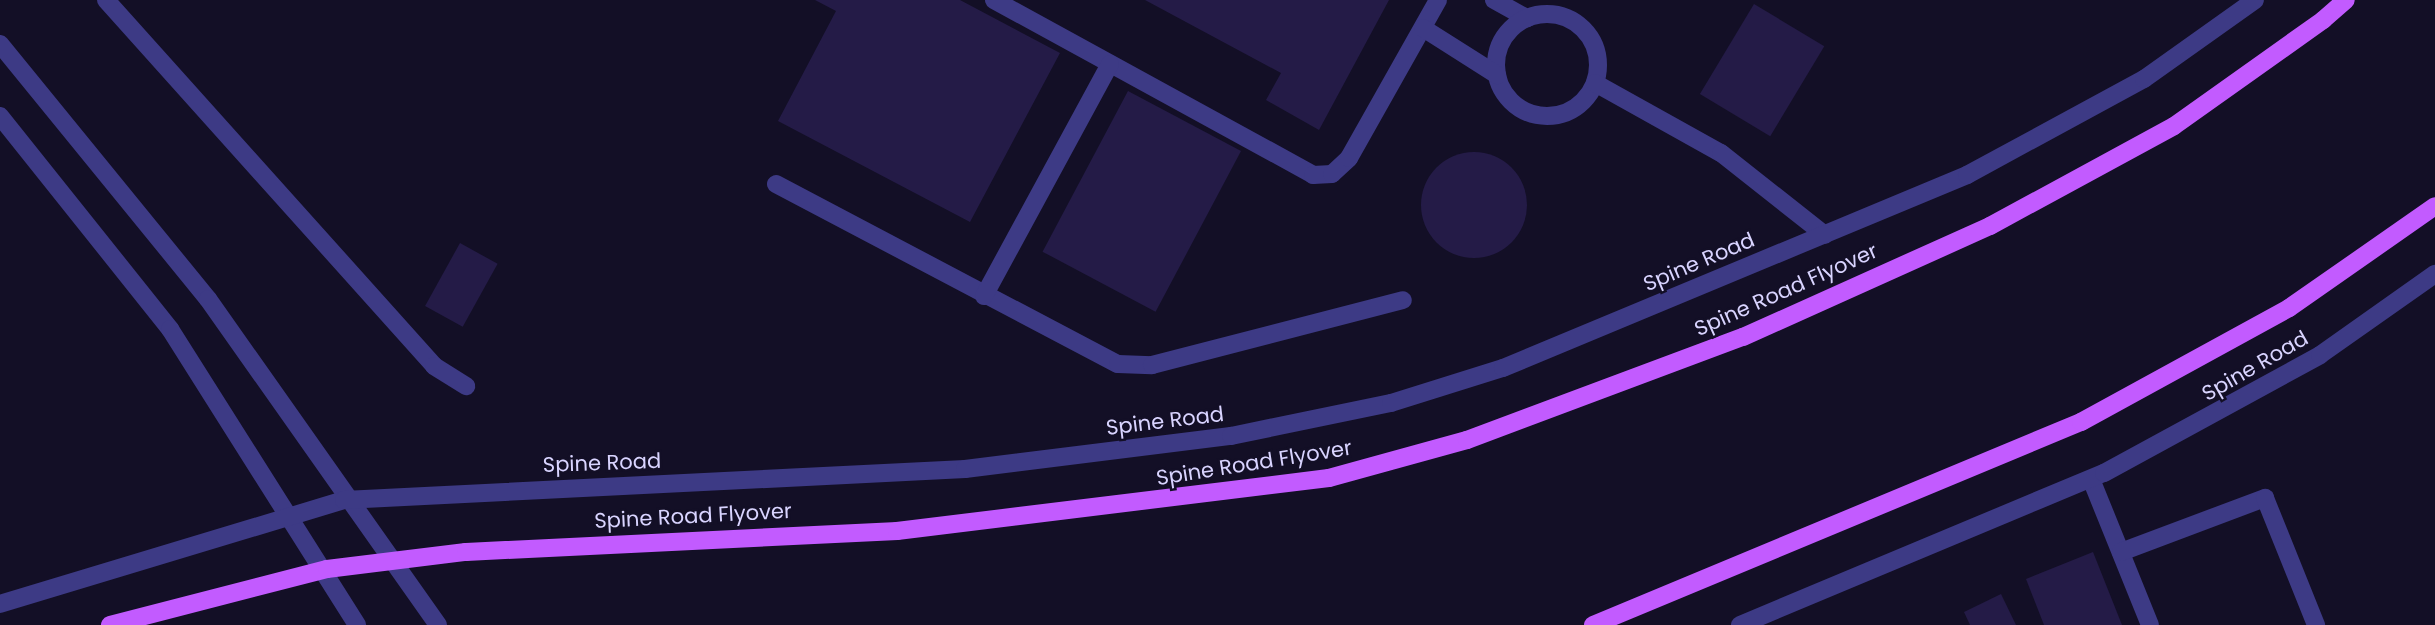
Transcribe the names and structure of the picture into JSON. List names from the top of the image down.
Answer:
{
  "streets": {
    "main road": ["Spine Road Flyover"],
    "street": ["Spine Road"]
  }
}
